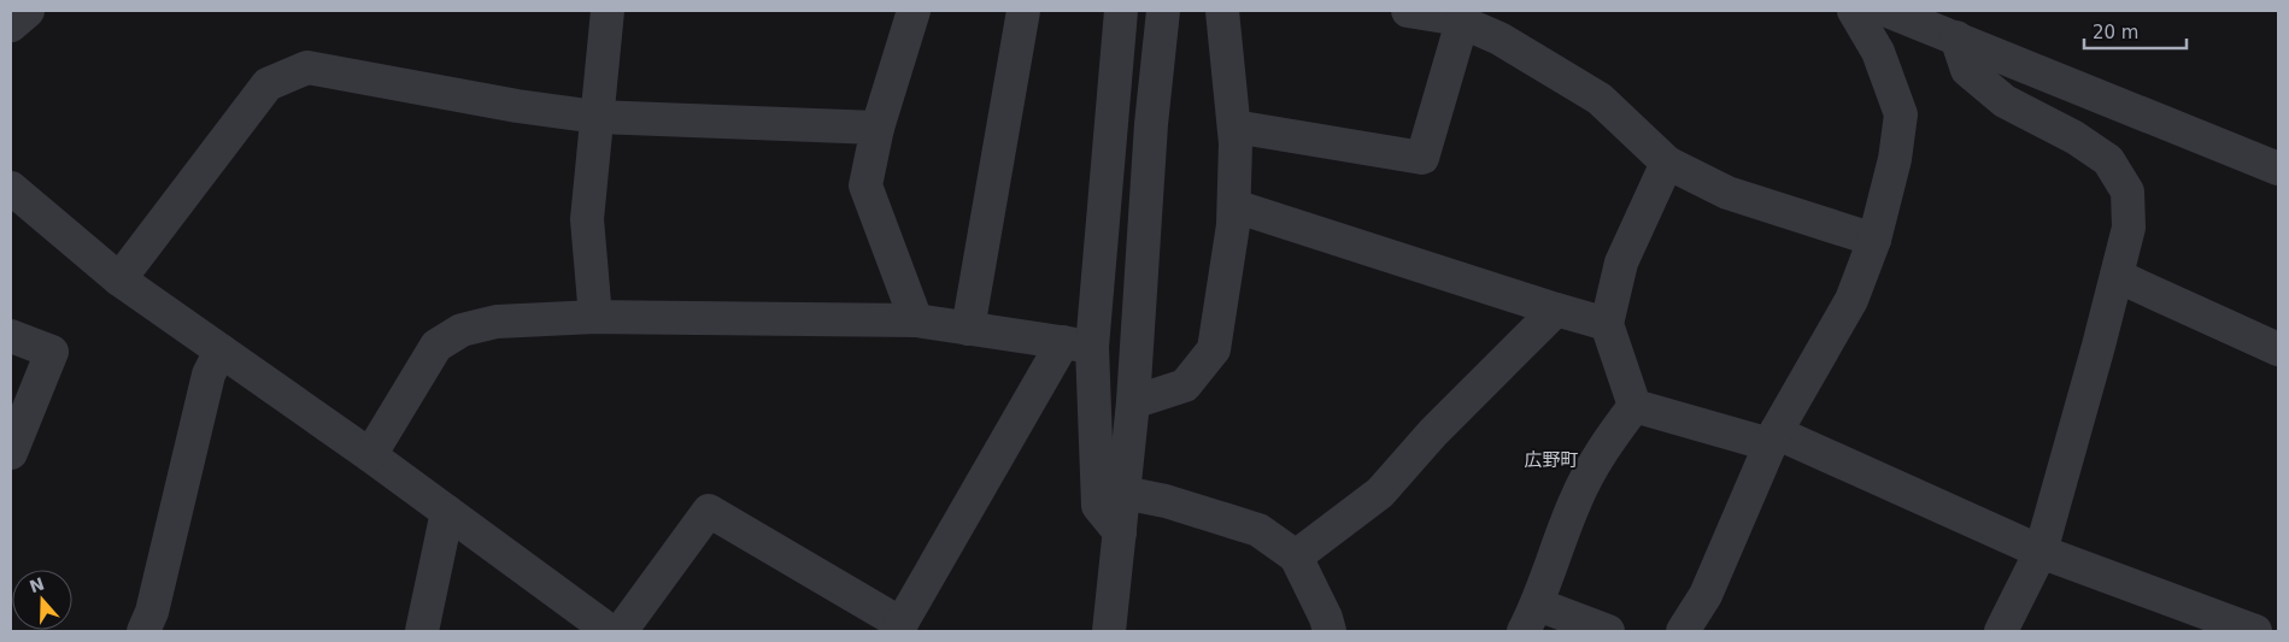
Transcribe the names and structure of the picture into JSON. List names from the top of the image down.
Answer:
{
  "districts": ["広野町"],
  "scale_bar": "20 m",
  "north": "top"
}
